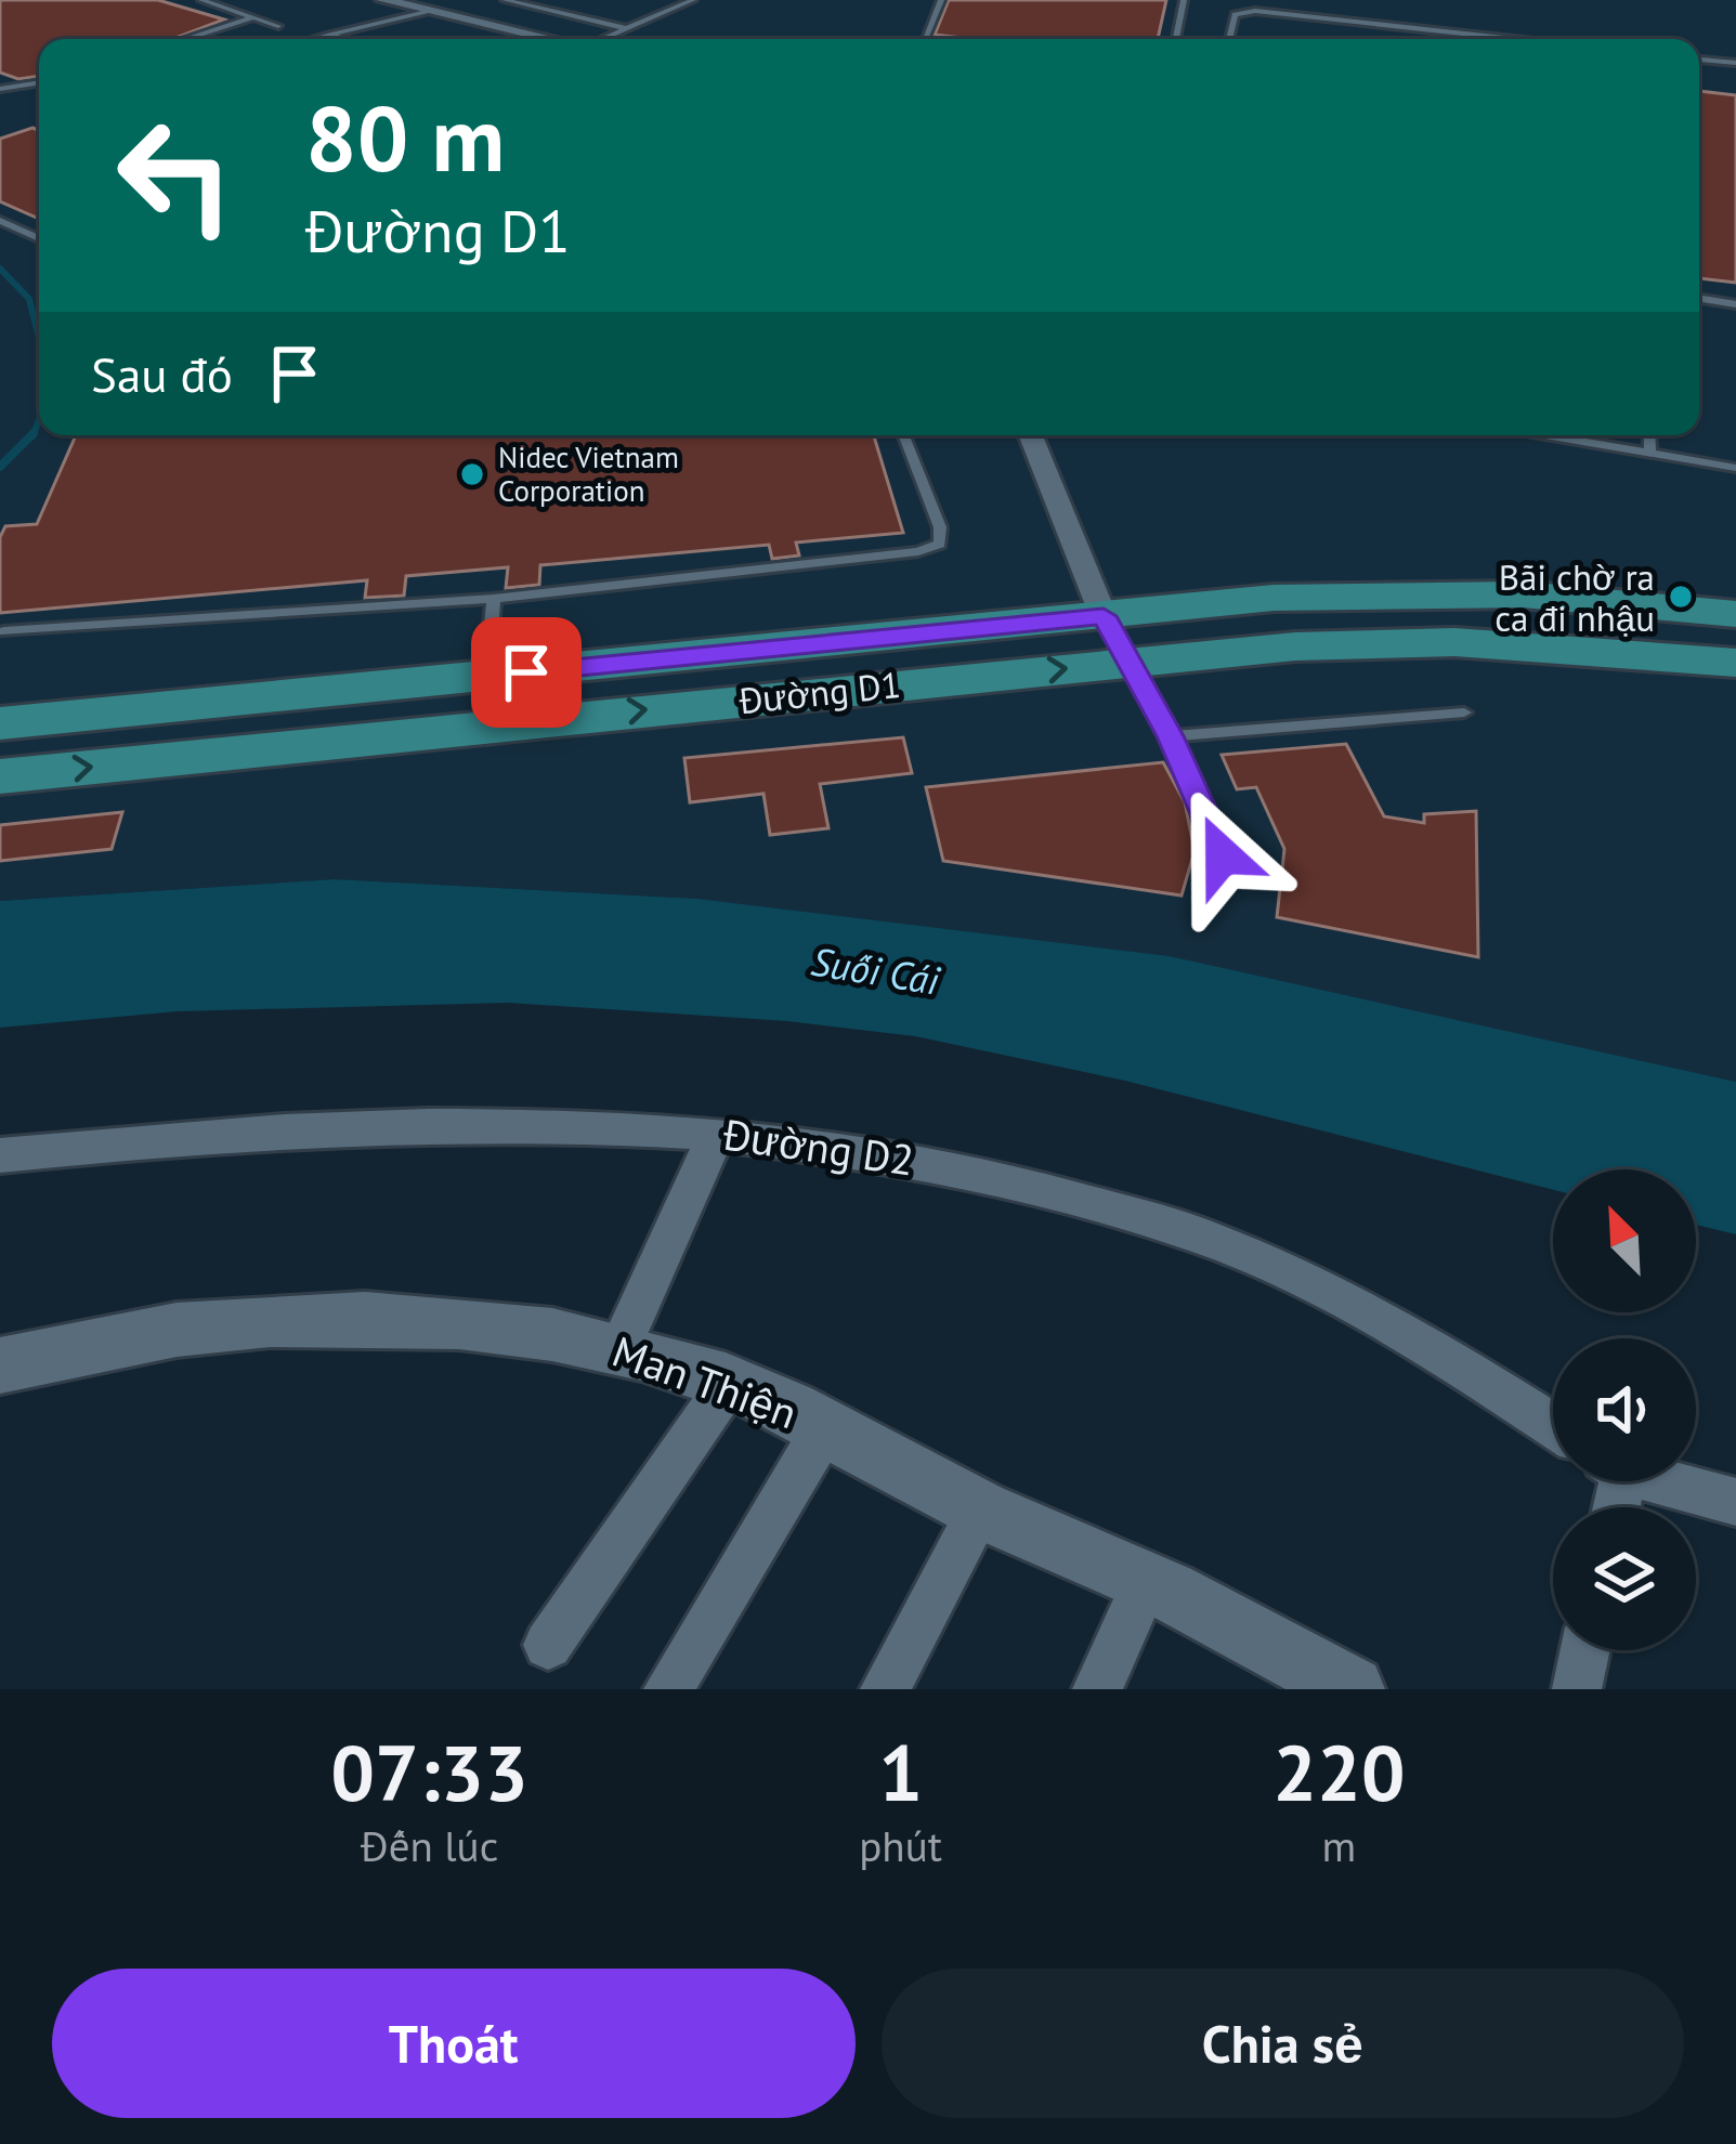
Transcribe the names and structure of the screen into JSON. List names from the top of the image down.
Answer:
{
  "streets": {
    "main road": ["Đường D1"],
    "street": ["Đường D2", "Man Thiện"]
  },
  "water": ["Suối Cái"],
  "places": ["Nidec Vietnam Corporation", "Bãi chờ ra ca đi nhậu"],
  "north": "top left",
  "page": {
    "turn": ["80 m", "Đường D1"],
    "then": "Sau đó",
    "eta": [
      "07:33",
      "Đến lúc",
      "1",
      "phút",
      "220",
      "m"
    ],
    "buttons": ["Thoát", "Chia sẻ"]
  }
}
